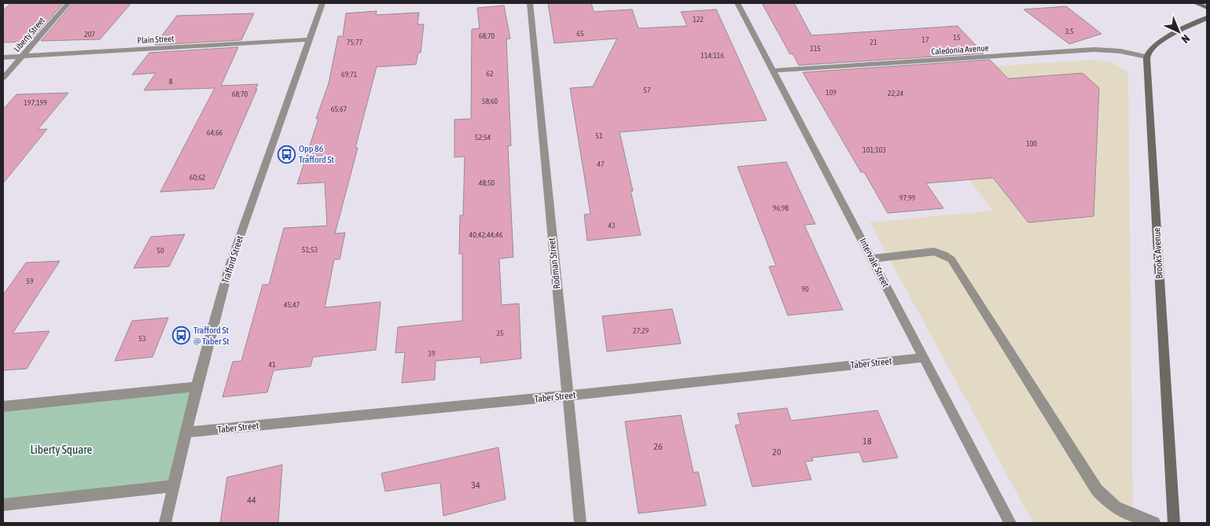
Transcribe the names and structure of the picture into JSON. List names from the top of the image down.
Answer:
{
  "streets": {
    "street": [
      "Liberty Street",
      "Plain Street",
      "Caledonia Avenue",
      "Brooks Avenue",
      "Trafford Street",
      "Intervale Street",
      "Rodman Street",
      "Taber Street"
    ]
  },
  "crossings": [
    ["Liberty Street", "Plain Street"],
    ["Plain Street", "Trafford Street"],
    ["Caledonia Avenue", "Brooks Avenue"],
    ["Caledonia Avenue", "Intervale Street"],
    ["Trafford Street", "Taber Street"],
    ["Intervale Street", "Taber Street"],
    ["Rodman Street", "Taber Street"]
  ],
  "parks": ["Liberty Square"],
  "places": {
    "bus stop": ["Opp 86 Trafford St", "Trafford St @ Taber St"]
  },
  "house_numbers": [
    "122",
    "3;5",
    "65",
    "207",
    "68;70",
    "15",
    "17",
    "75;77",
    "21",
    "115",
    "114;116",
    "62",
    "69;71",
    "8",
    "57",
    "109",
    "22;24",
    "68;70",
    "58;60",
    "197;199",
    "65;67",
    "64;66",
    "51",
    "52;54",
    "100",
    "101;103",
    "47",
    "60;62",
    "48;50",
    "97;99",
    "96;98",
    "43",
    "40;42;44;46",
    "51;53",
    "50",
    "59",
    "90",
    "45;47",
    "27;29",
    "35",
    "53",
    "39",
    "41",
    "18",
    "26",
    "20",
    "34",
    "44"
  ],
  "north": "bottom right"
}
